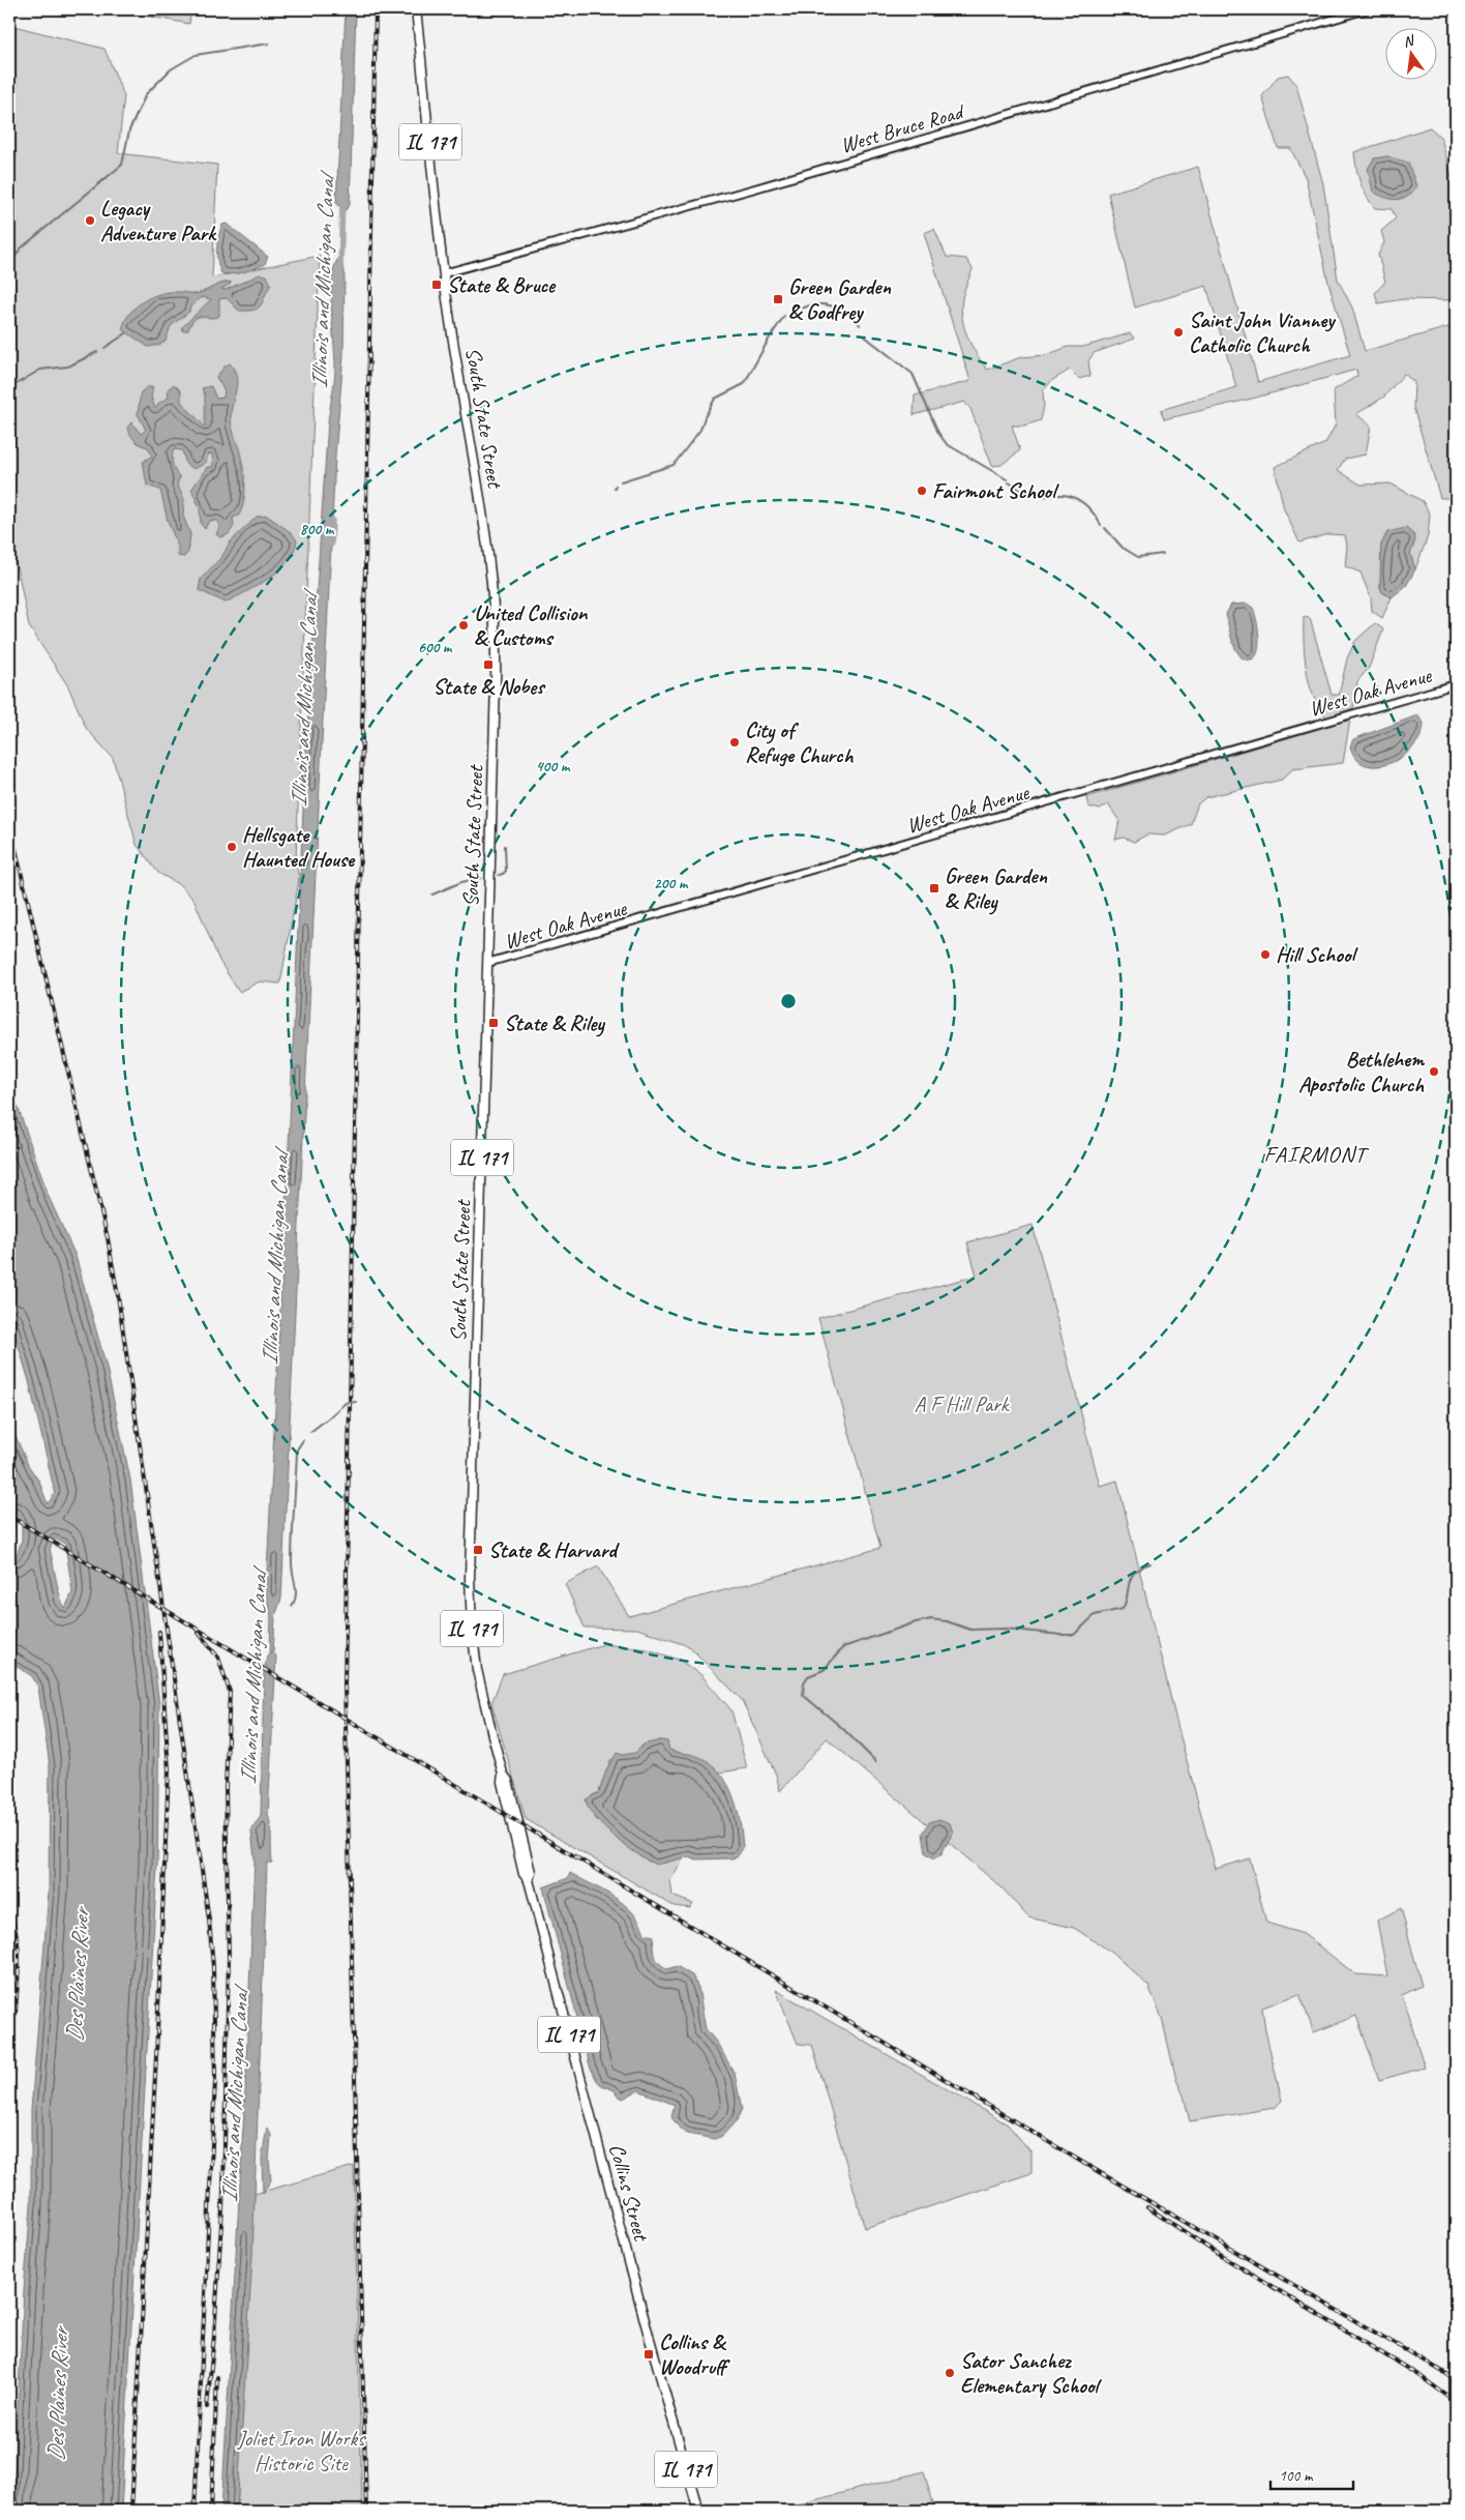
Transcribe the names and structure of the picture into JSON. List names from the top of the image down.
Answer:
{
  "streets": {
    "main road": ["IL 171", "South State Street", "Collins Street"],
    "street": ["West Bruce Road", "West Oak Avenue"]
  },
  "crossings": [
    ["West Bruce Road", "South State Street"],
    ["South State Street", "West Oak Avenue"],
    ["South State Street", "Collins Street"]
  ],
  "districts": ["FAIRMONT"],
  "water": ["Illinois and Michigan Canal", "Des Plaines River"],
  "parks": ["A F Hill Park", "Joliet Iron Works Historic Site"],
  "places": {
    "other": [
      "Legacy Adventure Park",
      "Saint John Vianney Catholic Church",
      "Fairmont School",
      "United Collision & Customs",
      "City of Refuge Church",
      "Hellsgate Haunted House",
      "Hill School",
      "Bethlehem Apostolic Church",
      "Sator Sanchez Elementary School"
    ],
    "transit": [
      "State & Bruce",
      "Green Garden & Godfrey",
      "State & Nobes",
      "Green Garden & Riley",
      "State & Riley",
      "State & Harvard",
      "Collins & Woodruff"
    ]
  },
  "scale_bar": "100 m",
  "north": "top",
  "rings": [
    "800 m",
    "600 m",
    "400 m",
    "200 m"
  ]
}
